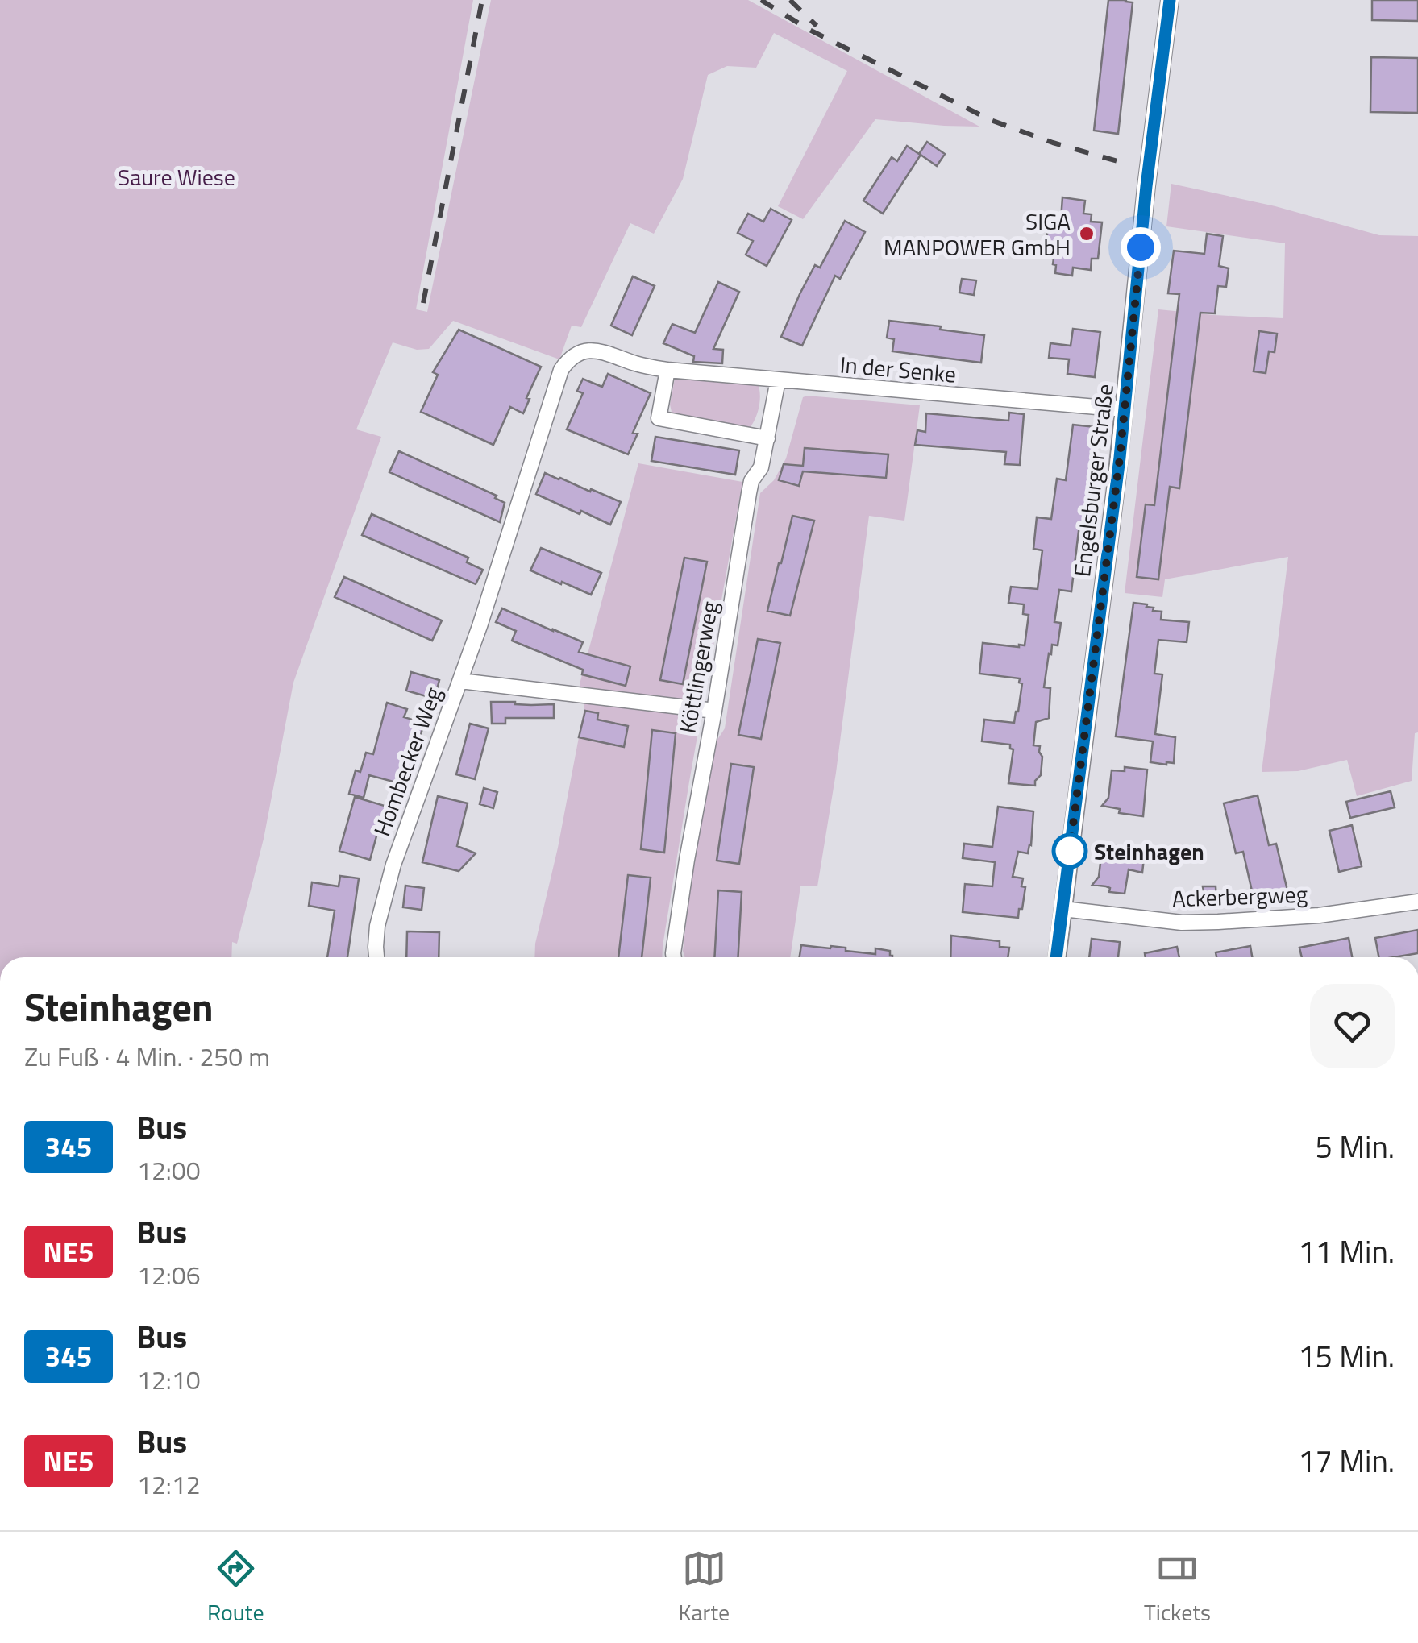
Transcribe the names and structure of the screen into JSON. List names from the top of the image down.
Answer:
{
  "streets": {
    "street": [
      "In der Senke",
      "Engelsburger Straße",
      "Köttlingerweg",
      "Hombecker Weg",
      "Ackerbergweg"
    ]
  },
  "crossings": [
    ["In der Senke", "Engelsburger Straße"],
    ["In der Senke", "Köttlingerweg"],
    ["In der Senke", "Hombecker Weg"],
    ["Engelsburger Straße", "Ackerbergweg"],
    ["Köttlingerweg", "Hombecker Weg"]
  ],
  "parks": ["Saure Wiese"],
  "places": ["SIGA MANPOWER GmbH", "Steinhagen"],
  "lines": ["bus line 345"],
  "page": {
    "heading": ["Steinhagen", "Zu Fuß · 4 Min. · 250 m"],
    "list": [
      {
        "mark": "345",
        "name": "Bus",
        "note": "12:00",
        "value": "5 Min."
      },
      {
        "mark": "NE5",
        "name": "Bus",
        "note": "12:06",
        "value": "11 Min."
      },
      {
        "mark": "345",
        "name": "Bus",
        "note": "12:10",
        "value": "15 Min."
      },
      {
        "mark": "NE5",
        "name": "Bus",
        "note": "12:12",
        "value": "17 Min."
      }
    ],
    "tabs": ["Route", "Karte", "Tickets"]
  }
}
